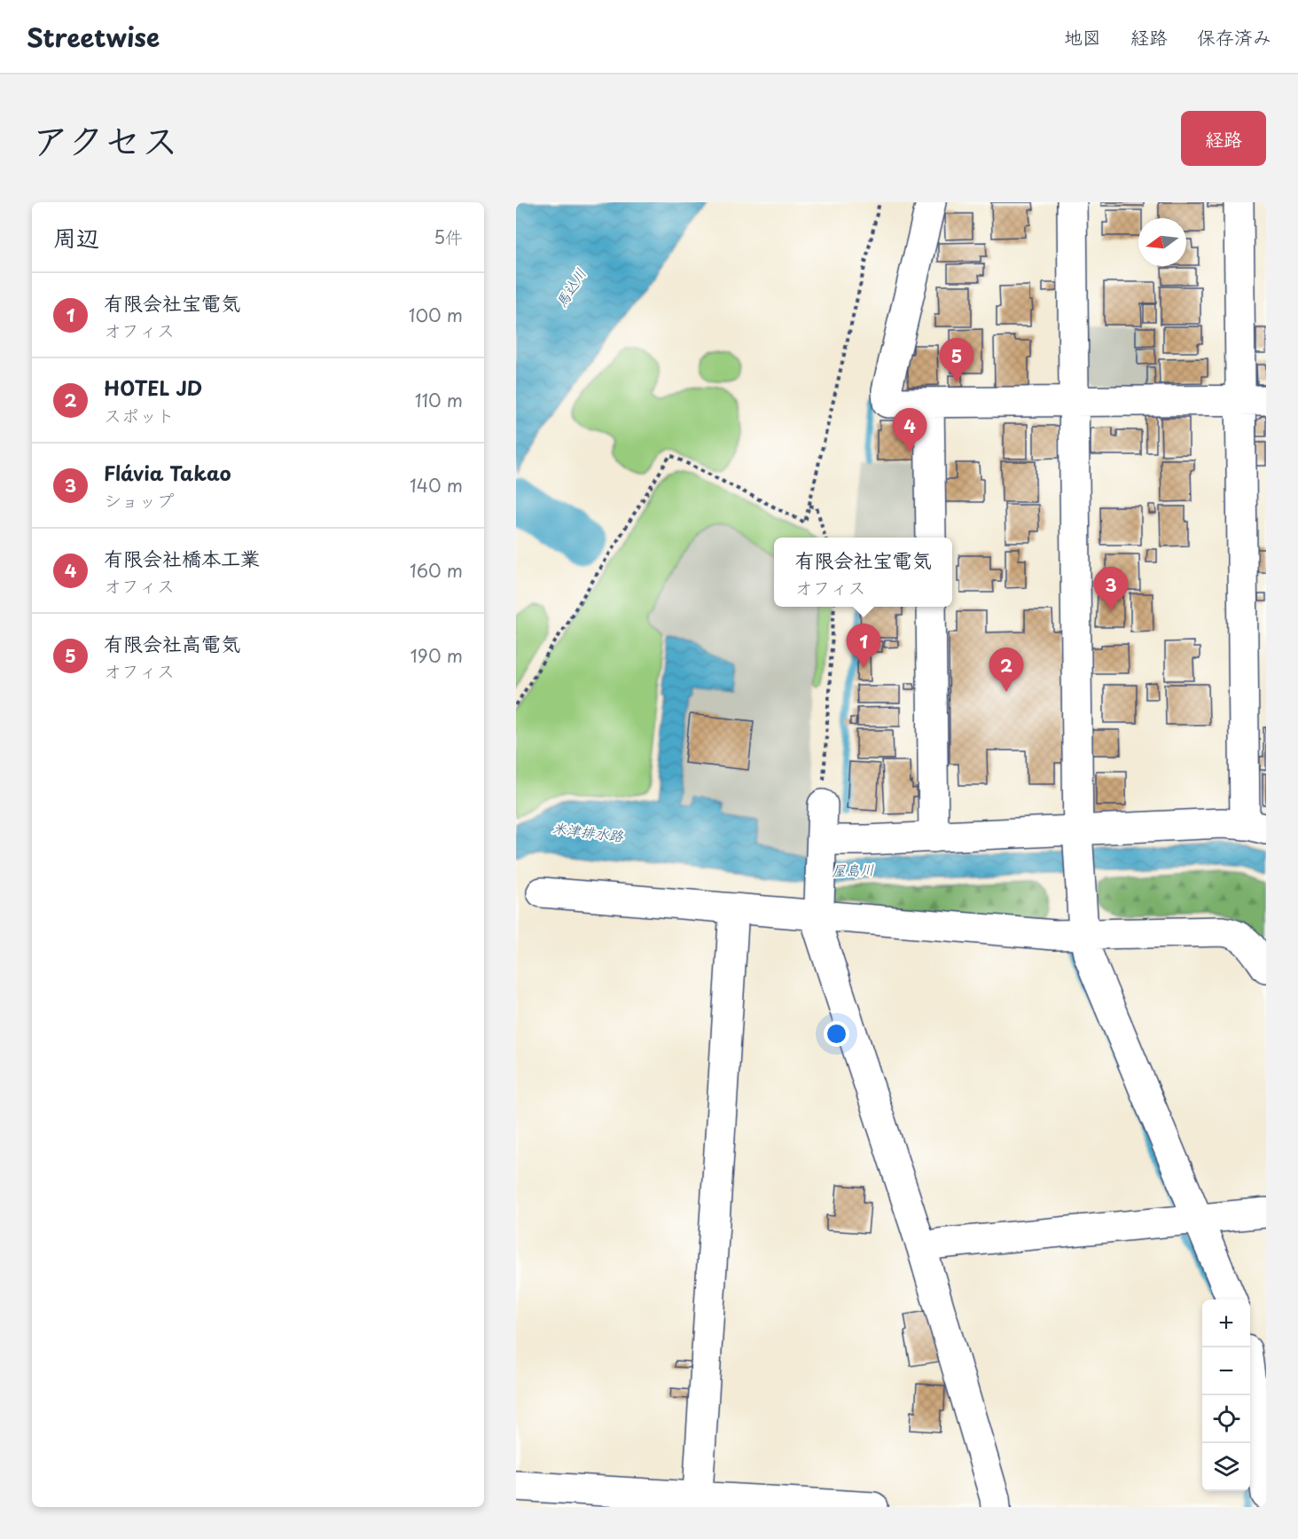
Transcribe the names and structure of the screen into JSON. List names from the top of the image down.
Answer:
{
  "water": ["馬込川", "米津排水路", "屋島川"],
  "north": "left",
  "page": {
    "header": "Streetwise",
    "nav": ["地図", "経路", "保存済み"],
    "title": "アクセス",
    "buttons": "経路",
    "heading": ["周辺", "5件"],
    "list": [
      {
        "mark": "1",
        "name": "有限会社宝電気",
        "note": "オフィス",
        "value": "100 m"
      },
      {
        "mark": "2",
        "name": "HOTEL JD",
        "note": "スポット",
        "value": "110 m"
      },
      {
        "mark": "3",
        "name": "Flávia Takao",
        "note": "ショップ",
        "value": "140 m"
      },
      {
        "mark": "4",
        "name": "有限会社橋本工業",
        "note": "オフィス",
        "value": "160 m"
      },
      {
        "mark": "5",
        "name": "有限会社高電気",
        "note": "オフィス",
        "value": "190 m"
      }
    ],
    "pins": [
      "5",
      "4",
      "3",
      "1",
      "2"
    ],
    "popup": ["有限会社宝電気", "オフィス"],
    "map_buttons": ["+", "−"]
  }
}
